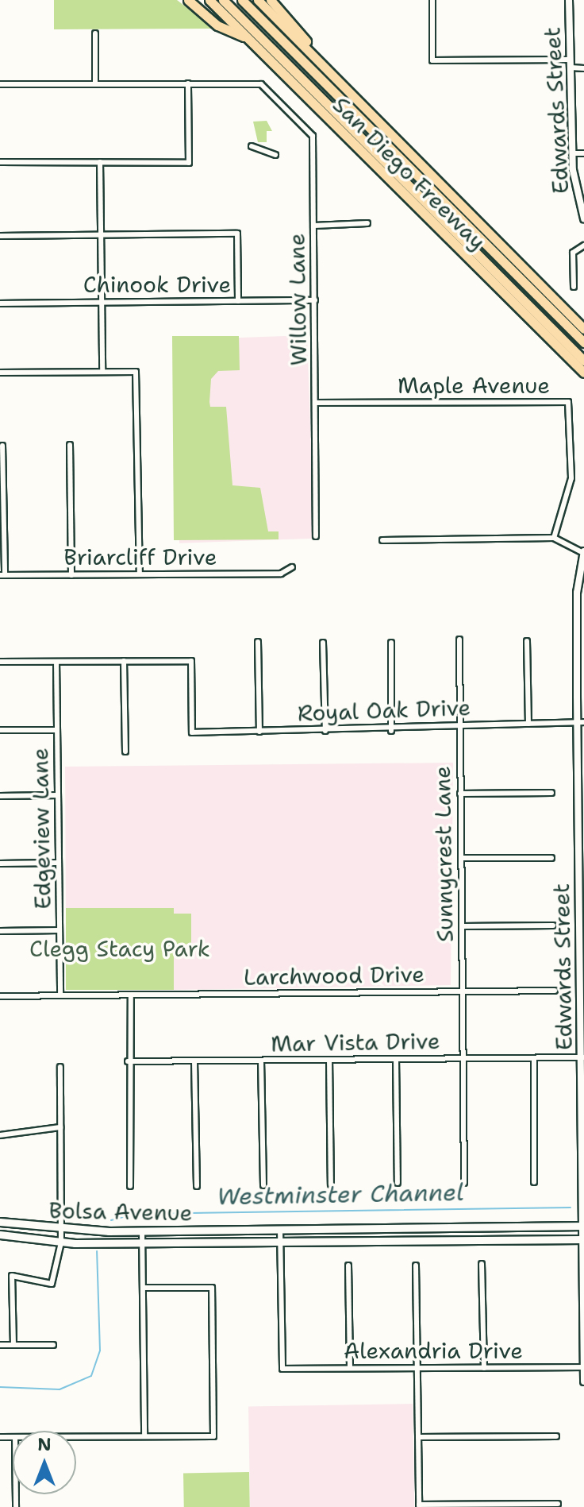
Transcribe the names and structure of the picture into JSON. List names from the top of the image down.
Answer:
{
  "streets": {
    "highway": ["San Diego Freeway"],
    "main road": ["Bolsa Avenue"],
    "street": [
      "Edwards Street",
      "Chinook Drive",
      "Willow Lane",
      "Maple Avenue",
      "Briarcliff Drive",
      "Royal Oak Drive",
      "Edgeview Lane",
      "Sunnycrest Lane",
      "Larchwood Drive",
      "Mar Vista Drive",
      "Alexandria Drive"
    ]
  },
  "crossings": [
    ["Edwards Street", "Royal Oak Drive"],
    ["Edwards Street", "Mar Vista Drive"],
    ["Edwards Street", "Bolsa Avenue"],
    ["Edwards Street", "Alexandria Drive"],
    ["Chinook Drive", "Willow Lane"],
    ["Willow Lane", "Maple Avenue"],
    ["Royal Oak Drive", "Sunnycrest Lane"],
    ["Edgeview Lane", "Larchwood Drive"],
    ["Sunnycrest Lane", "Larchwood Drive"],
    ["Sunnycrest Lane", "Mar Vista Drive"],
    ["Bolsa Avenue", "Alexandria Drive"]
  ],
  "water": ["Westminster Channel"],
  "parks": ["Clegg Stacy Park"],
  "north": "top"
}
